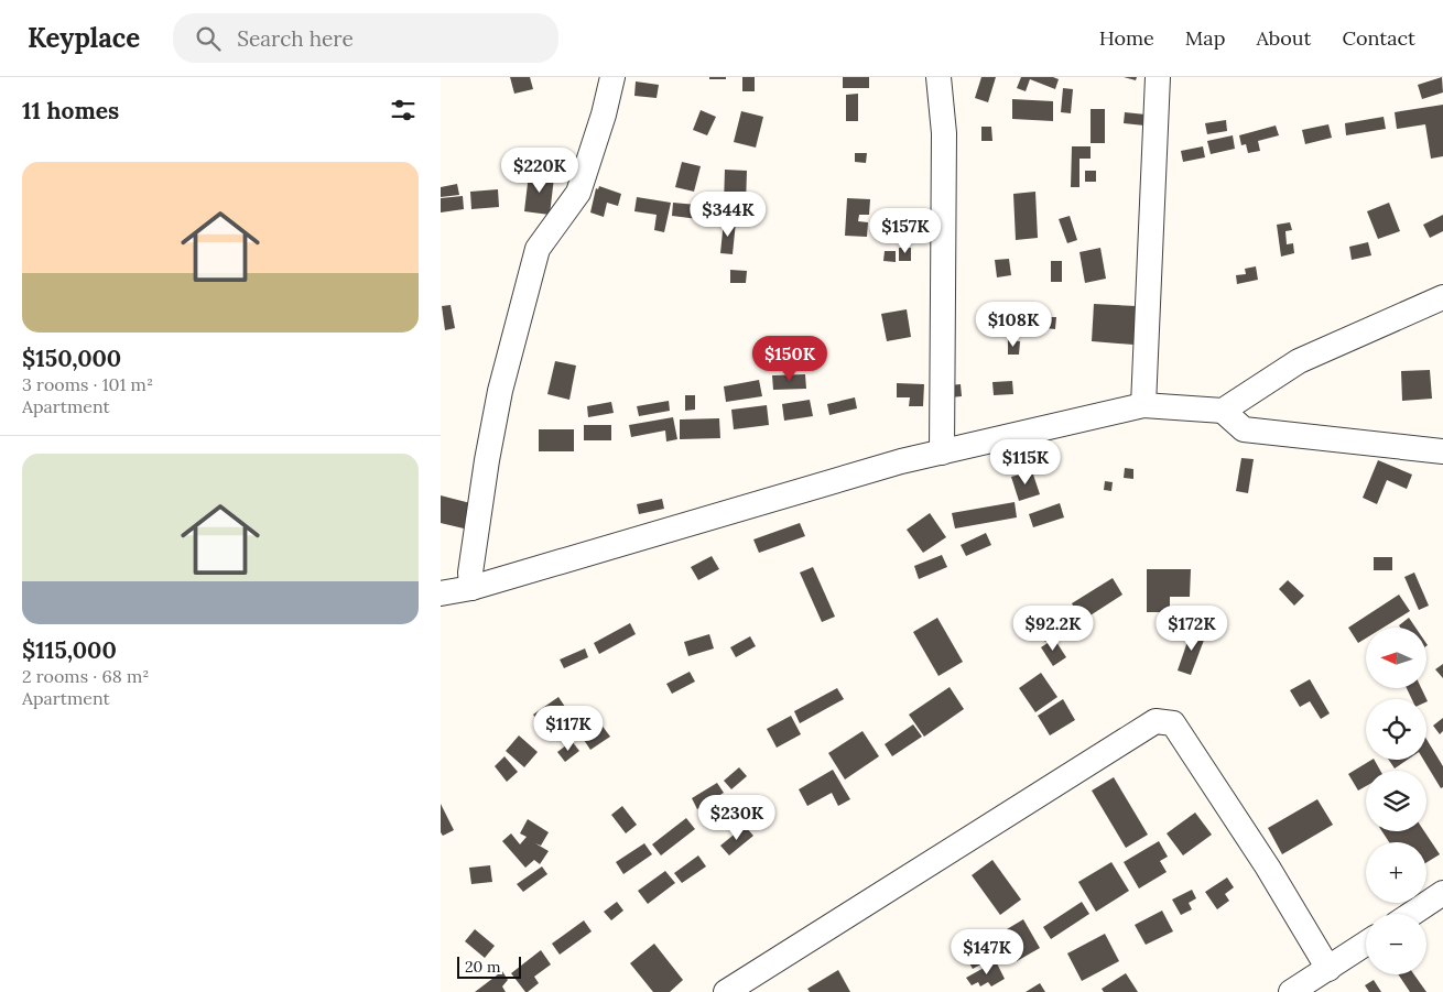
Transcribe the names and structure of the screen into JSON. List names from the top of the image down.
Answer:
{
  "scale_bar": "20 m",
  "north": "left",
  "page": {
    "header": "Keyplace",
    "search": "Search here",
    "nav": [
      "Home",
      "Map",
      "About",
      "Contact"
    ],
    "heading": "11 homes",
    "list": [
      {
        "name": "$150,000",
        "note": "3 rooms · 101 m² · Apartment"
      },
      {
        "name": "$115,000",
        "note": "2 rooms · 68 m² · Apartment"
      }
    ],
    "price": [
      "$220K",
      "$344K",
      "$157K",
      "$108K",
      "$150K",
      "$115K",
      "$92.2K",
      "$172K",
      "$117K",
      "$230K",
      "$147K"
    ],
    "map_buttons": ["+", "−"],
    "scale": "20 m"
  }
}
